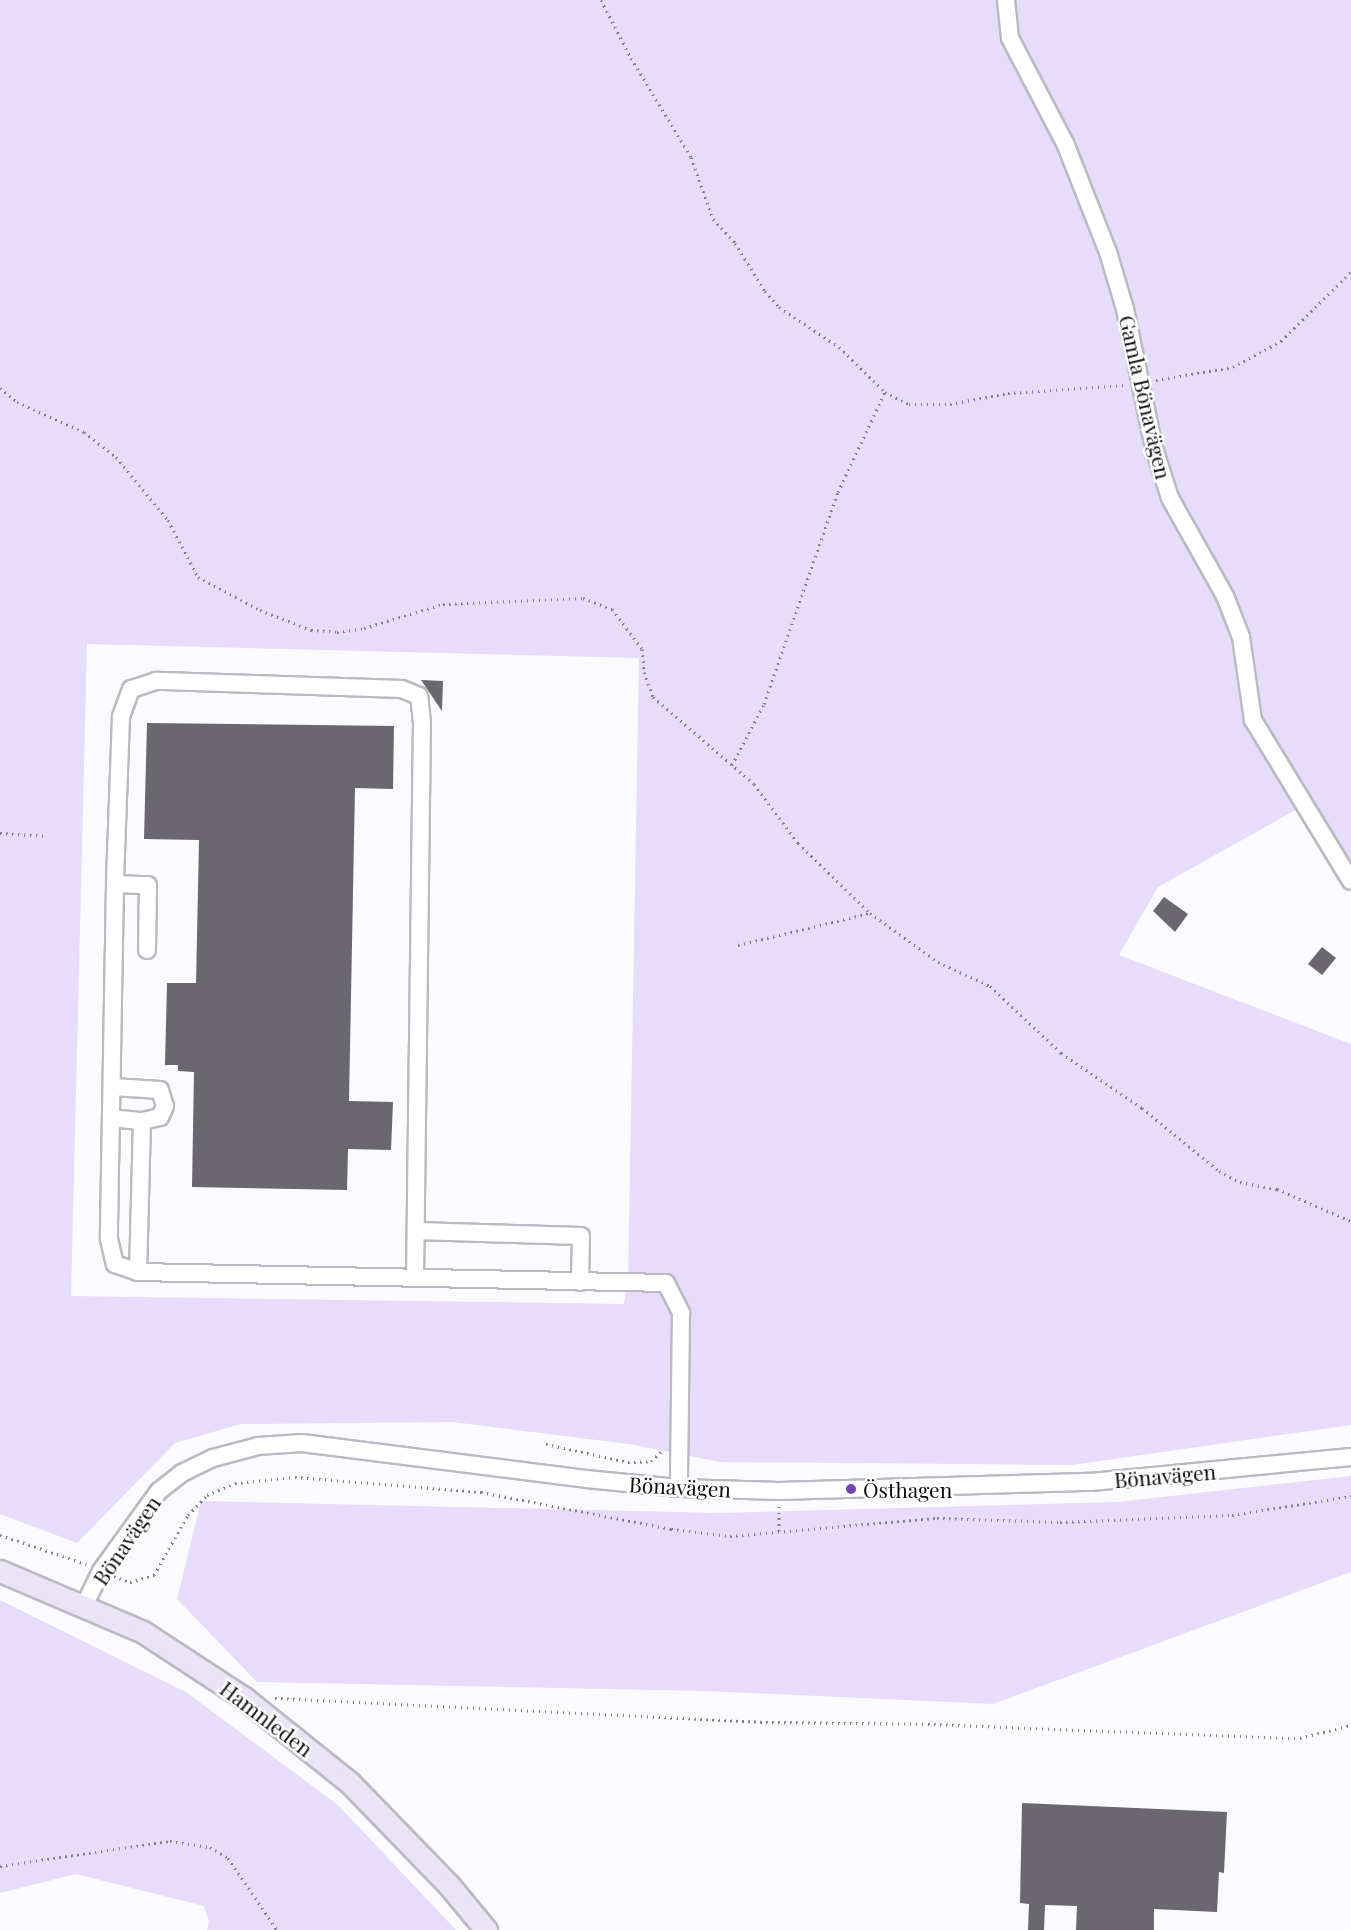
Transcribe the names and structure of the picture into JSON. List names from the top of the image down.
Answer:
{
  "streets": {
    "main road": ["Hamnleden"],
    "street": ["Gamla Bönavägen", "Bönavägen"]
  },
  "crossings": [
    ["Bönavägen", "Hamnleden"]
  ],
  "places": ["Östhagen"]
}
